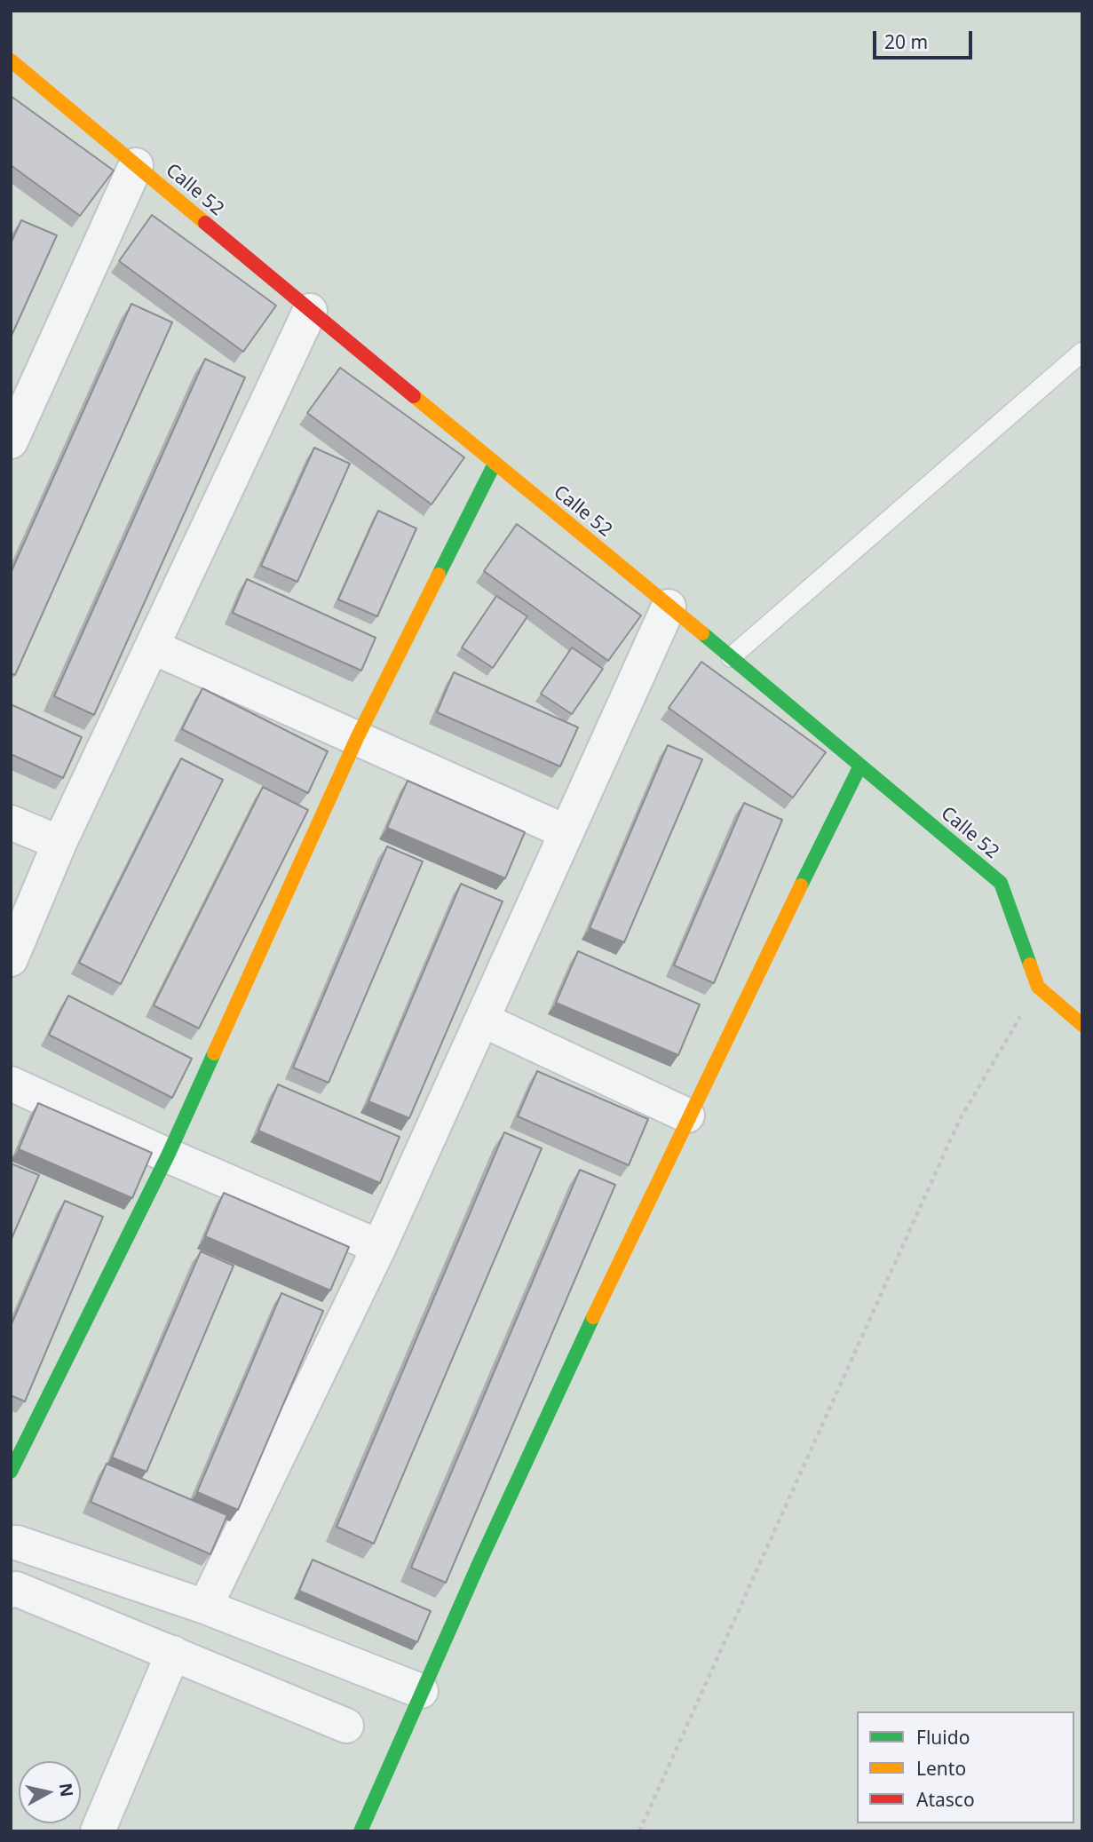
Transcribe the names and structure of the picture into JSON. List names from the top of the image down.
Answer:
{
  "streets": {
    "street": ["Calle 52"]
  },
  "legend": ["Fluido", "Lento", "Atasco"],
  "scale_bar": "20 m",
  "north": "right"
}
